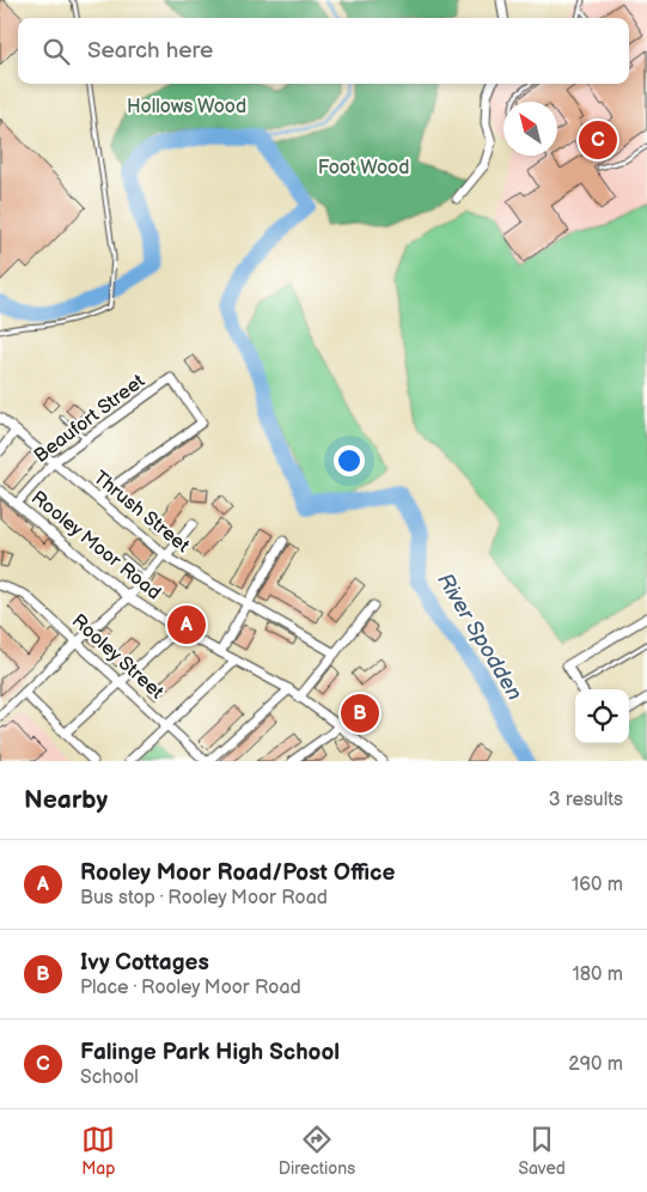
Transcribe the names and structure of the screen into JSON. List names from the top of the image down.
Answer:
{
  "streets": {
    "street": [
      "Beaufort Street",
      "Thrush Street",
      "Rooley Moor Road",
      "Rooley Street"
    ]
  },
  "crossings": [
    ["Beaufort Street", "Thrush Street"],
    ["Beaufort Street", "Rooley Moor Road"]
  ],
  "water": ["River Spodden"],
  "parks": ["Hollows Wood", "Foot Wood"],
  "north": "top left",
  "page": {
    "search": "Search here",
    "pins": ["C", "A", "B"],
    "heading": ["Nearby", "3 results"],
    "list": [
      {
        "mark": "A",
        "name": "Rooley Moor Road/Post Office",
        "note": "Bus stop · Rooley Moor Road",
        "value": "160 m"
      },
      {
        "mark": "B",
        "name": "Ivy Cottages",
        "note": "Place · Rooley Moor Road",
        "value": "180 m"
      },
      {
        "mark": "C",
        "name": "Falinge Park High School",
        "note": "School",
        "value": "290 m"
      }
    ],
    "nav": ["Map", "Directions", "Saved"]
  }
}
